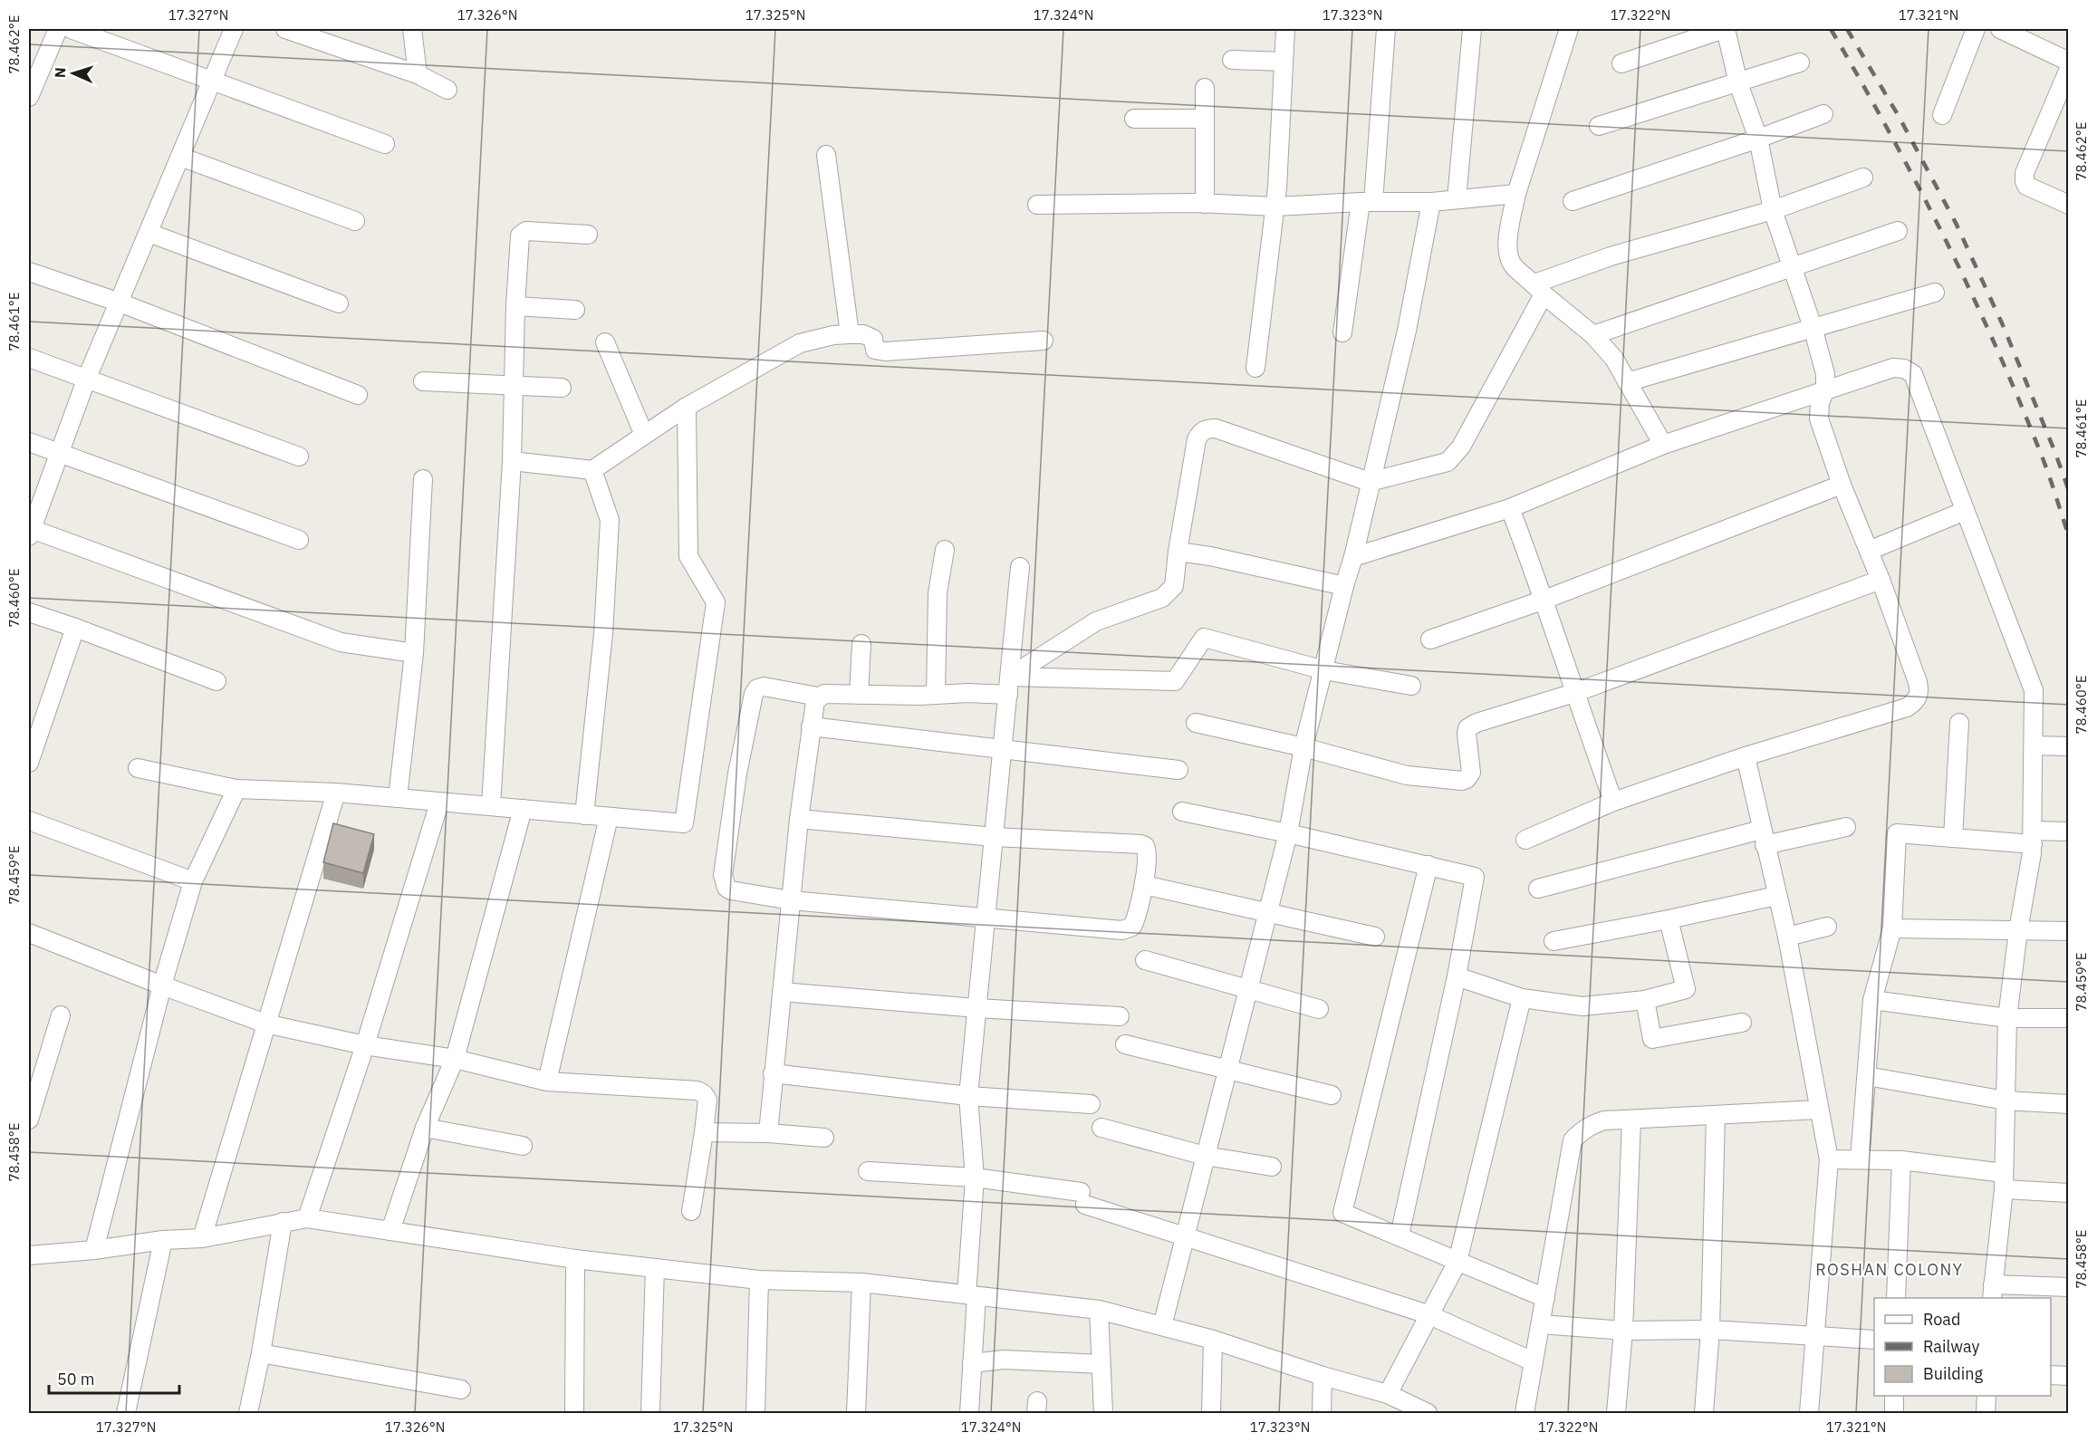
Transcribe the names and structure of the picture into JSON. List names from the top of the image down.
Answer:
{
  "districts": ["ROSHAN COLONY"],
  "legend": ["Road", "Railway", "Building"],
  "scale_bar": "50 m",
  "north": "left",
  "coordinates": [
    "17.327°N",
    "17.326°N",
    "17.325°N",
    "17.324°N",
    "17.323°N",
    "17.322°N",
    "17.321°N",
    "78.462°E",
    "78.461°E",
    "78.460°E",
    "78.459°E",
    "78.458°E"
  ]
}
